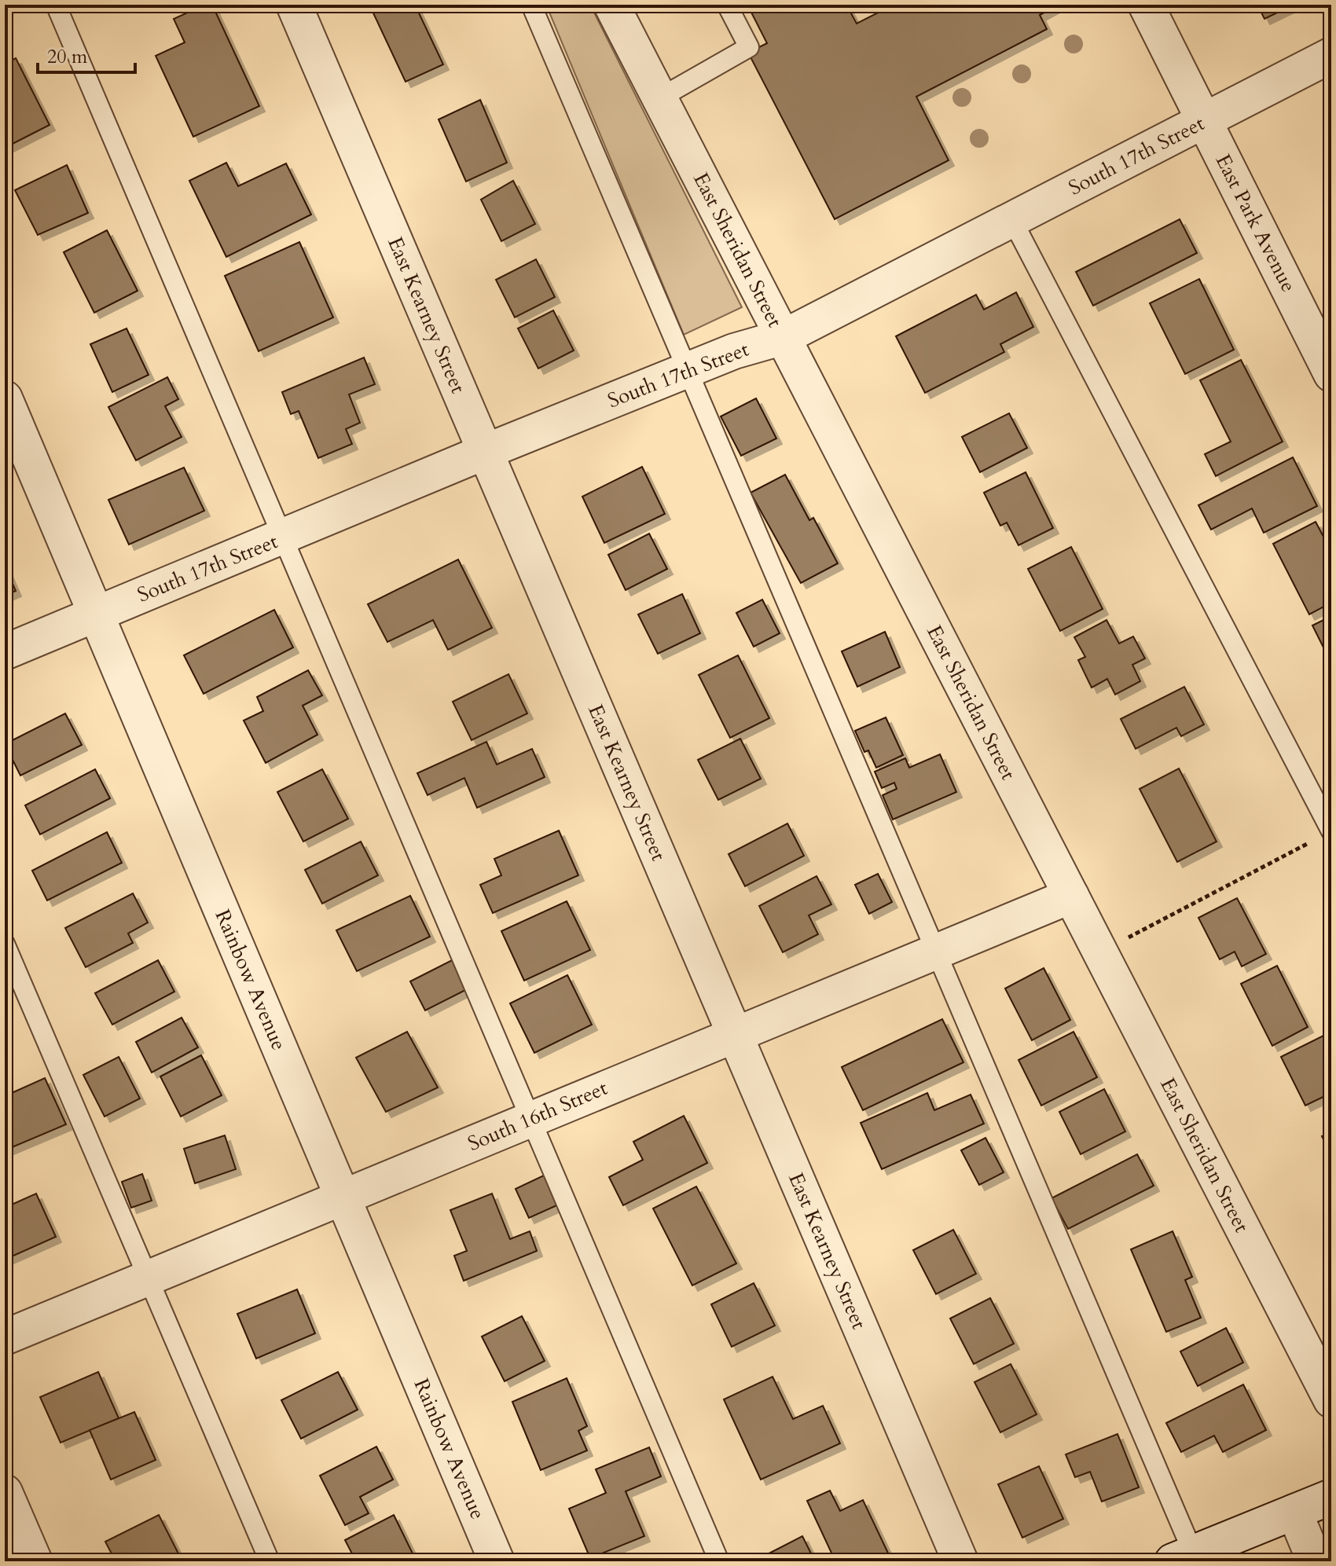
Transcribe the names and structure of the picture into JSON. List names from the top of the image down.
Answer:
{
  "streets": {
    "street": [
      "South 17th Street",
      "East Park Avenue",
      "East Sheridan Street",
      "East Kearney Street",
      "Rainbow Avenue",
      "South 16th Street"
    ]
  },
  "crossings": [
    ["South 17th Street", "East Park Avenue"],
    ["South 17th Street", "East Sheridan Street"],
    ["South 17th Street", "East Kearney Street"],
    ["South 17th Street", "Rainbow Avenue"],
    ["East Sheridan Street", "South 16th Street"],
    ["East Kearney Street", "South 16th Street"],
    ["Rainbow Avenue", "South 16th Street"]
  ],
  "scale_bar": "20 m"
}
